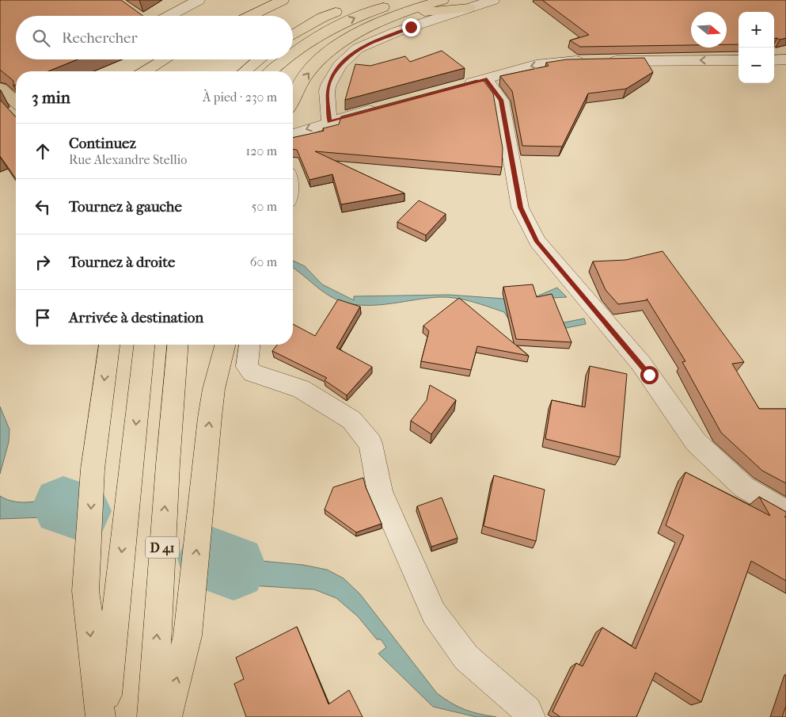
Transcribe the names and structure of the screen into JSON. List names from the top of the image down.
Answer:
{
  "streets": {
    "main road": ["D 41"]
  },
  "north": "right",
  "page": {
    "map_buttons": ["+", "−"],
    "search": "Rechercher",
    "heading": ["3 min", "À pied · 230 m"],
    "list": [
      ["Continuez", "Rue Alexandre Stellio", "120 m"],
      ["Tournez à gauche", "50 m"],
      ["Tournez à droite", "60 m"],
      "Arrivée à destination"
    ]
  }
}
